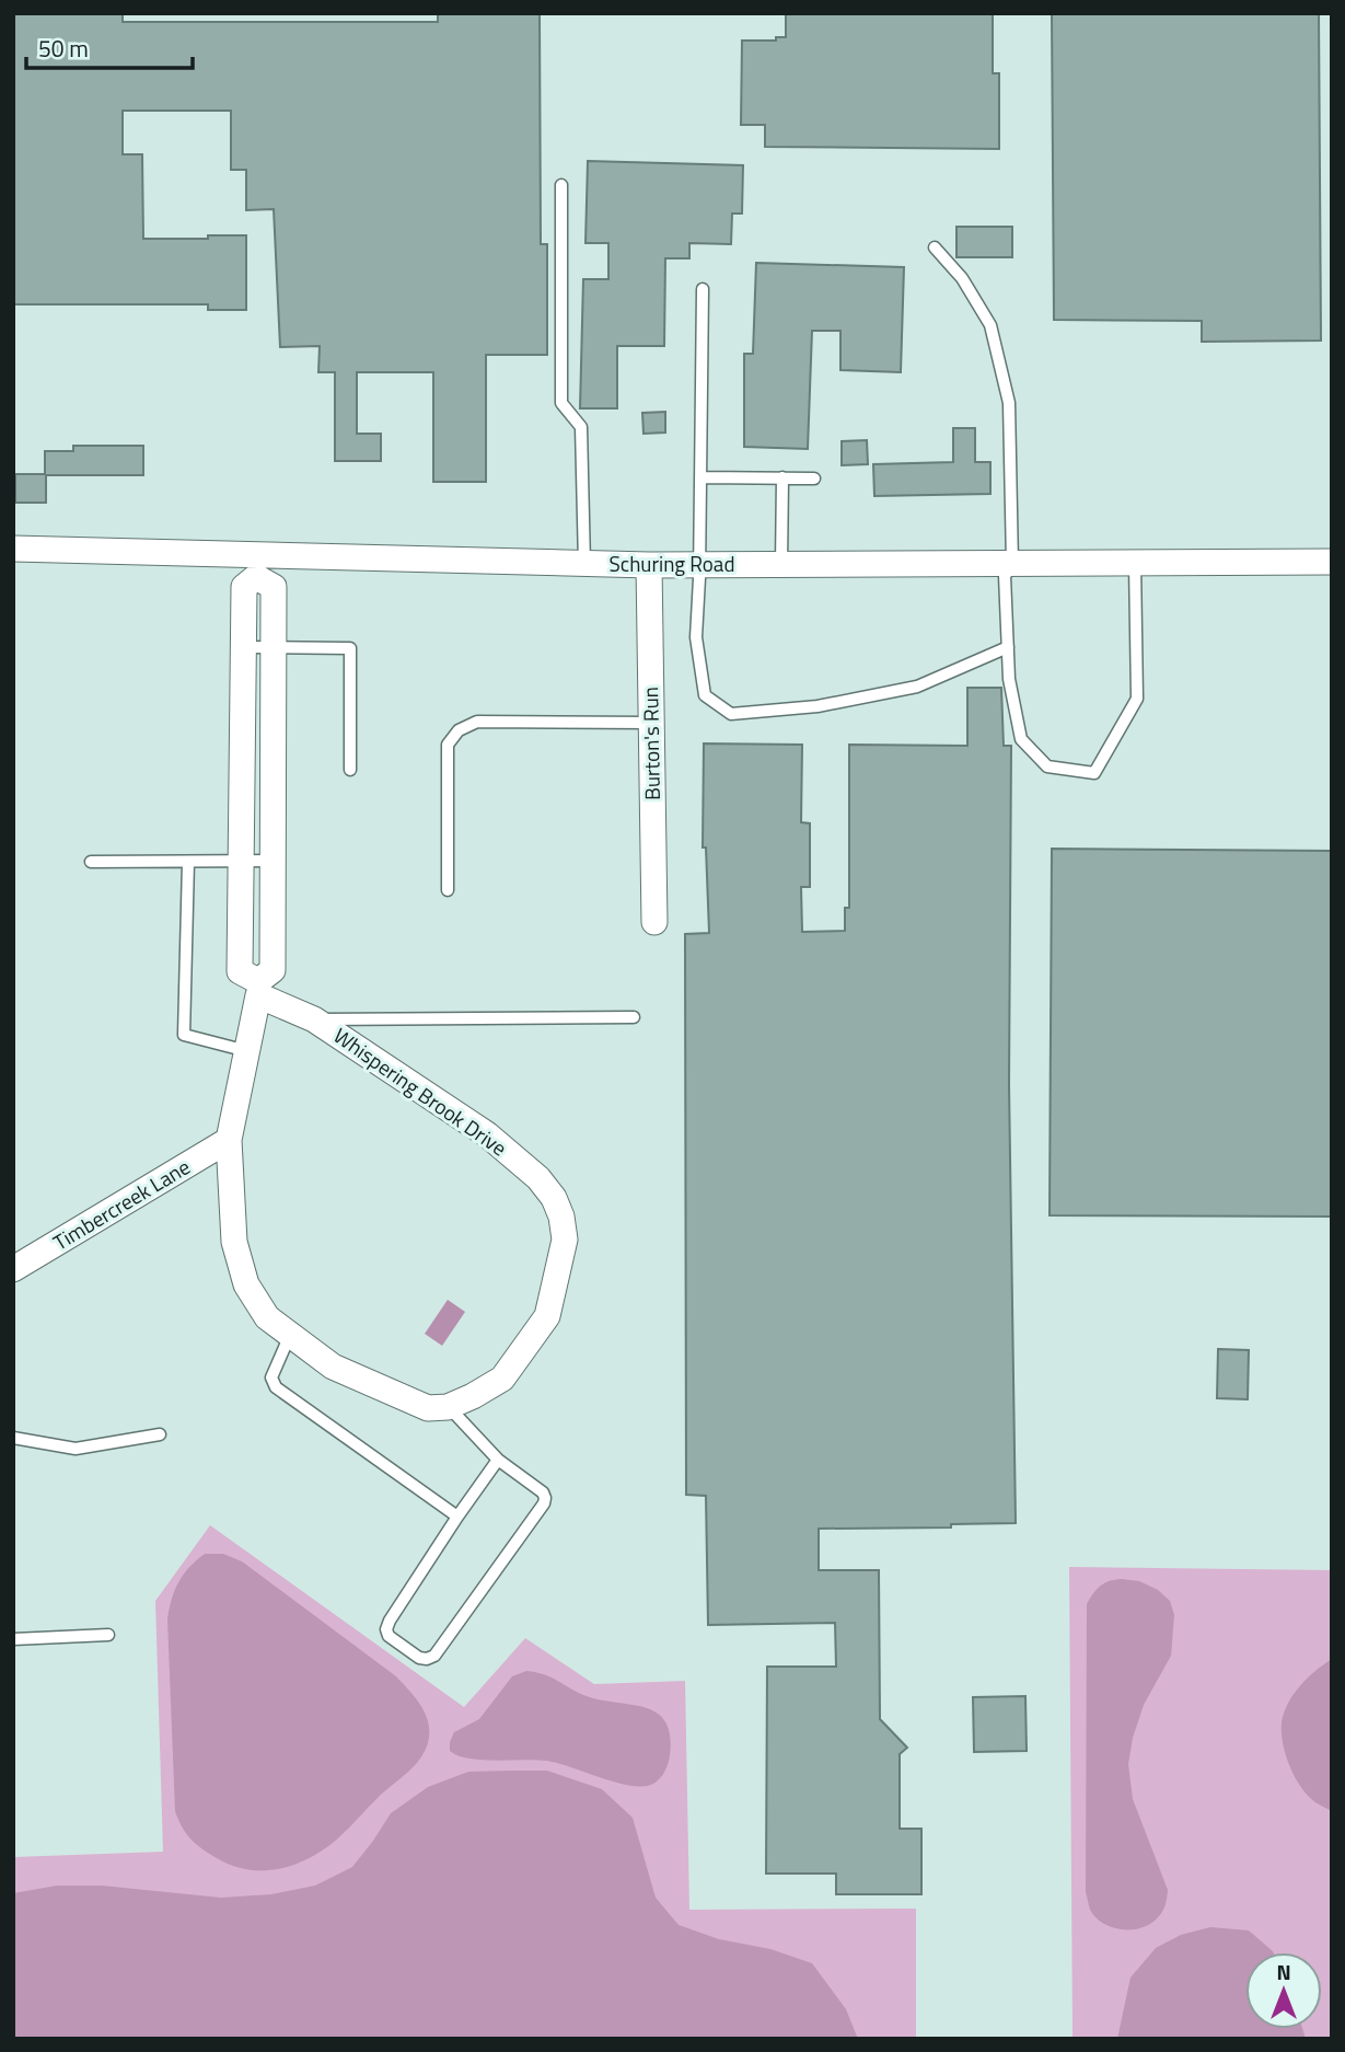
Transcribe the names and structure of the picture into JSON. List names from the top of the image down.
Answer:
{
  "streets": {
    "street": [
      "Schuring Road",
      "Burton's Run",
      "Whispering Brook Drive",
      "Timbercreek Lane"
    ]
  },
  "crossings": [
    ["Schuring Road", "Burton's Run"]
  ],
  "scale_bar": "50 m",
  "north": "top"
}
